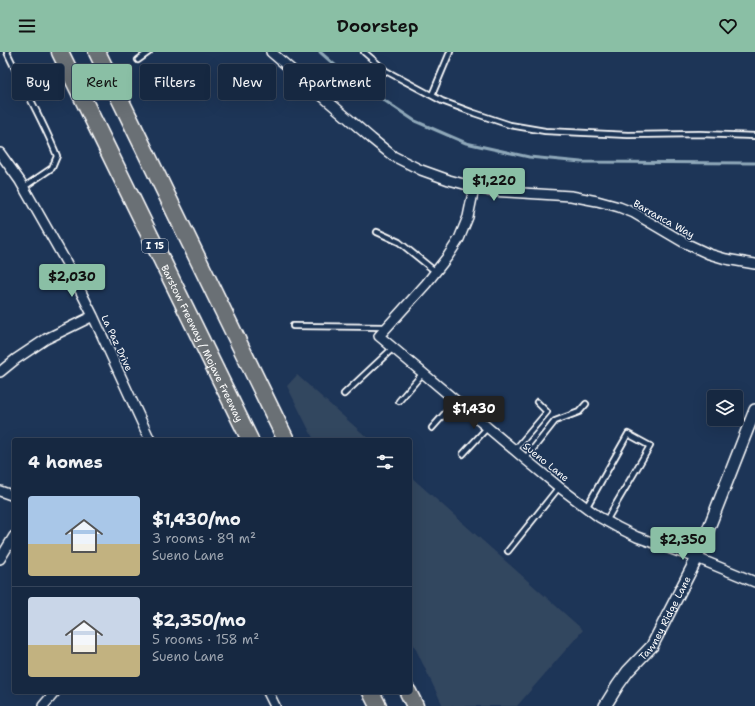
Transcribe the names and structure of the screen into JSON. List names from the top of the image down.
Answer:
{
  "streets": {
    "highway": ["I 15", "Barstow Freeway / Mojave Freeway"],
    "street": [
      "Barranca Way",
      "La Paz Drive",
      "Sueno Lane",
      "Tawney Ridge Lane"
    ]
  },
  "crossings": [
    ["Sueno Lane", "Tawney Ridge Lane"]
  ],
  "page": {
    "header": "Doorstep",
    "chip": [
      "Buy",
      "Rent",
      "Filters",
      "New",
      "Apartment"
    ],
    "price": [
      "$1,220",
      "$2,030",
      "$1,430",
      "$2,350"
    ],
    "heading": "4 homes",
    "list": [
      {
        "name": "$1,430/mo",
        "note": "3 rooms · 89 m² · Sueno Lane"
      },
      {
        "name": "$2,350/mo",
        "note": "5 rooms · 158 m² · Sueno Lane"
      }
    ]
  }
}
